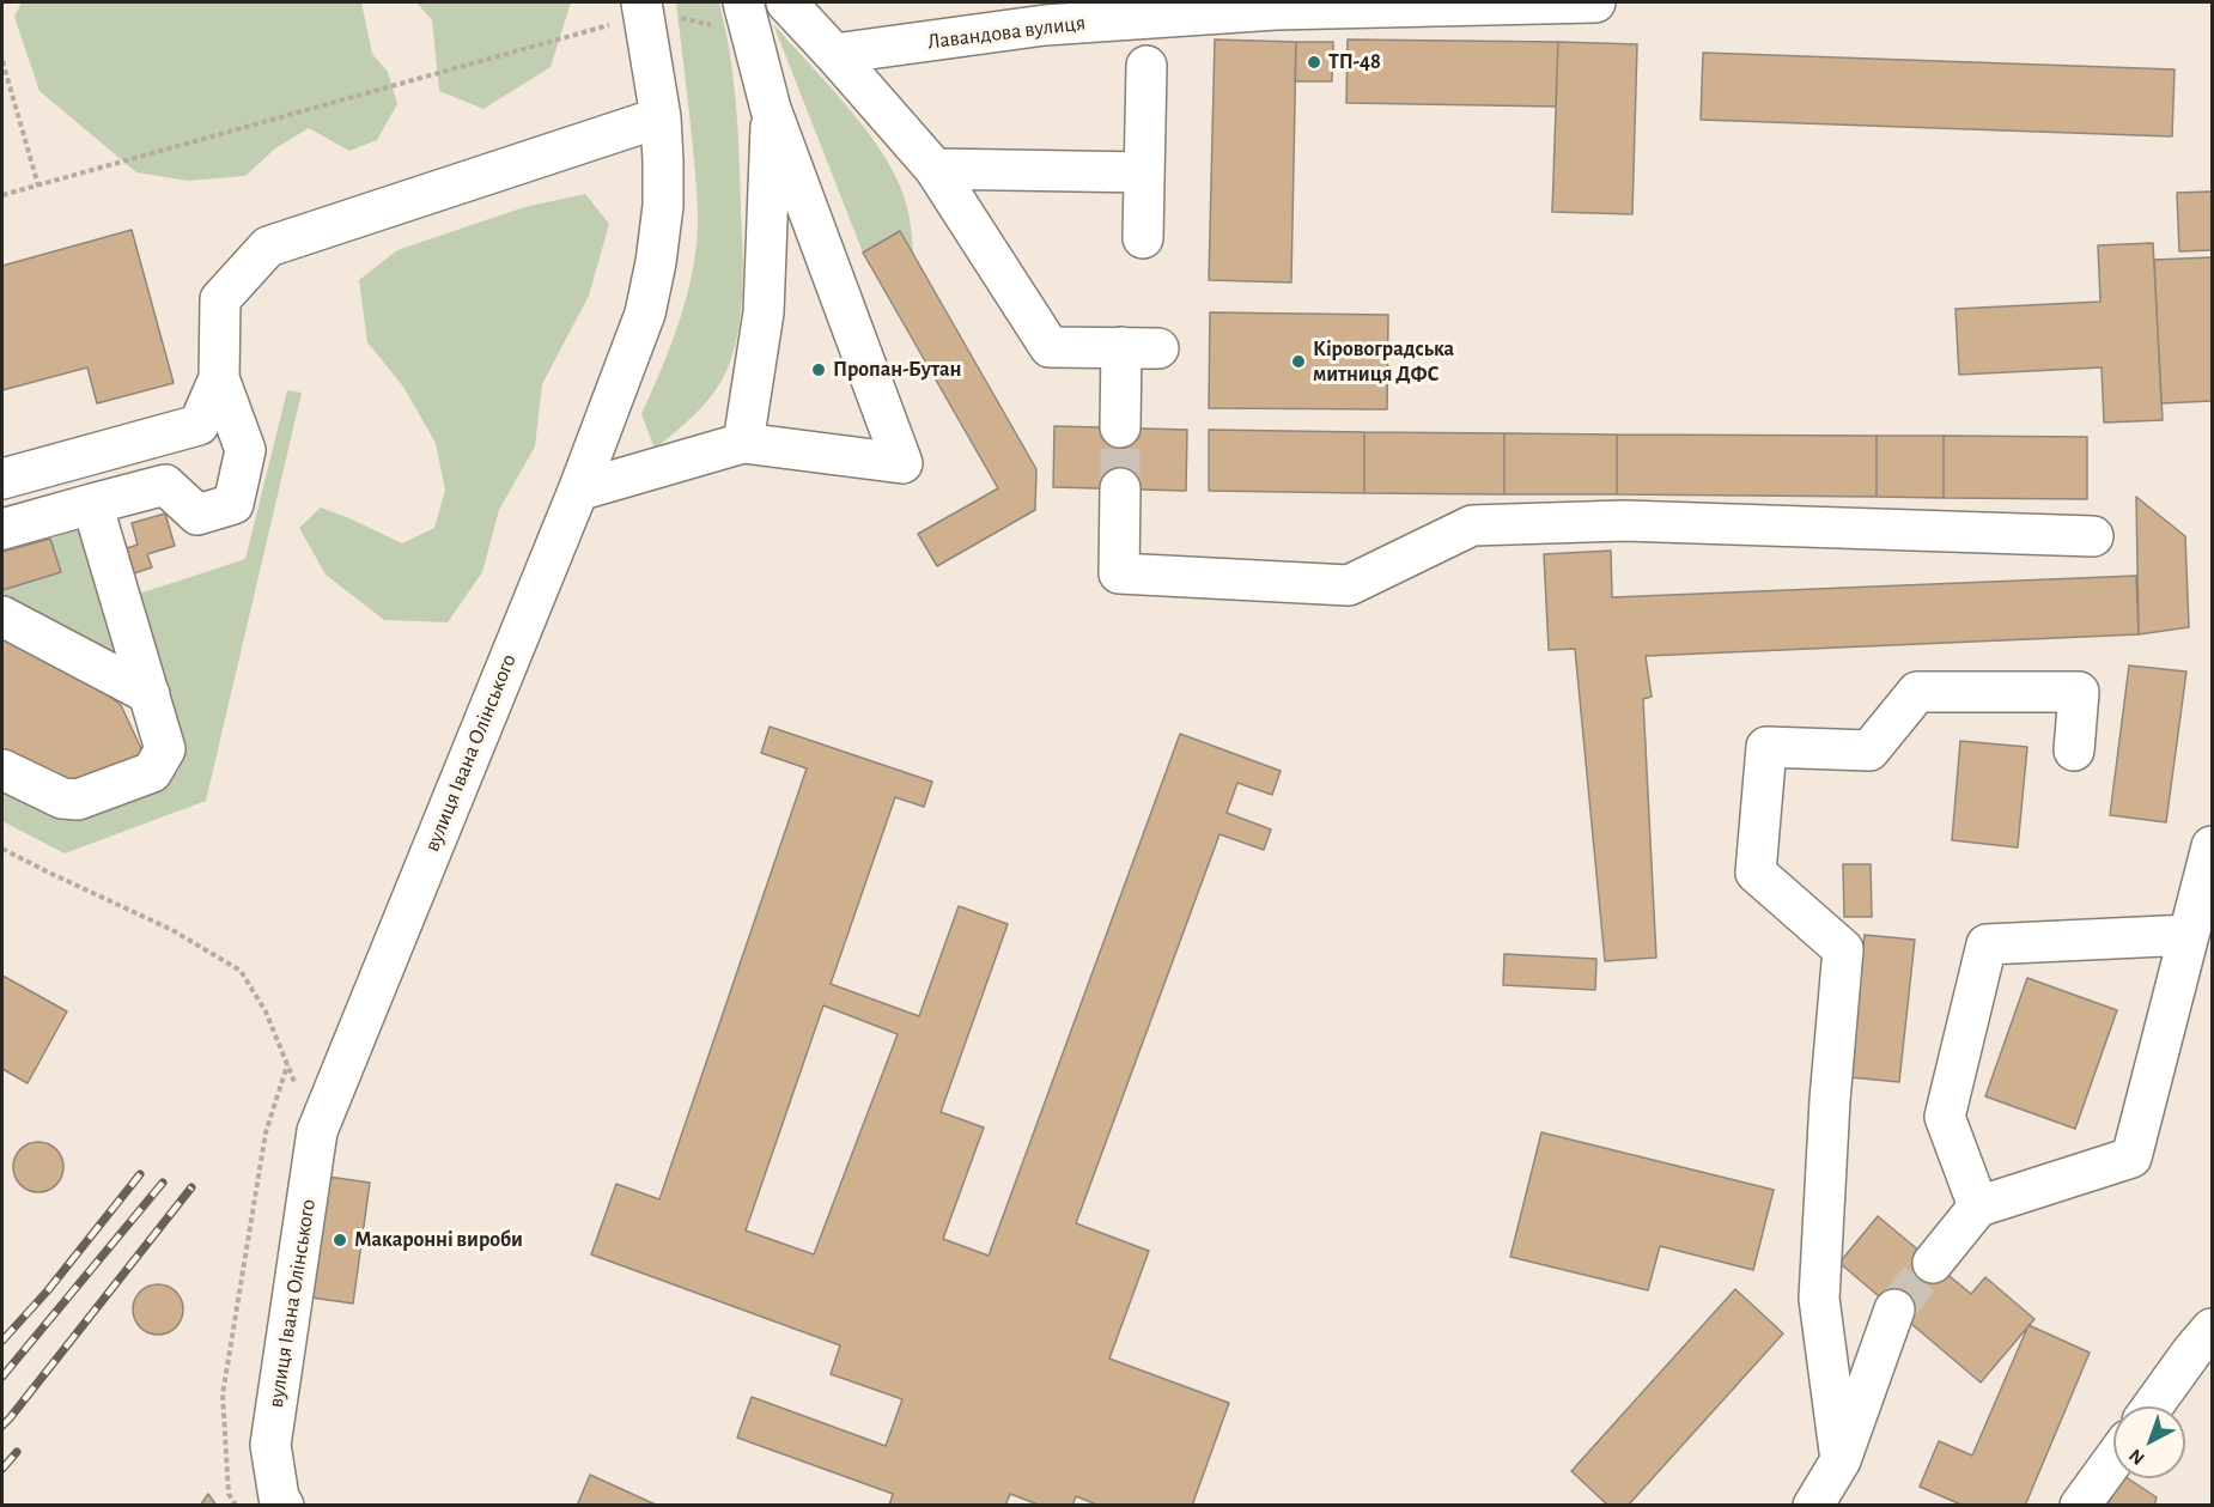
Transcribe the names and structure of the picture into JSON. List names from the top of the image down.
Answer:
{
  "streets": {
    "street": ["Лавандова вулиця", "вулиця Івана Олінського"]
  },
  "places": [
    "ТП-48",
    "Кіровоградська митниця ДФС",
    "Пропан-Бутан",
    "Макаронні вироби"
  ],
  "north": "bottom left"
}
